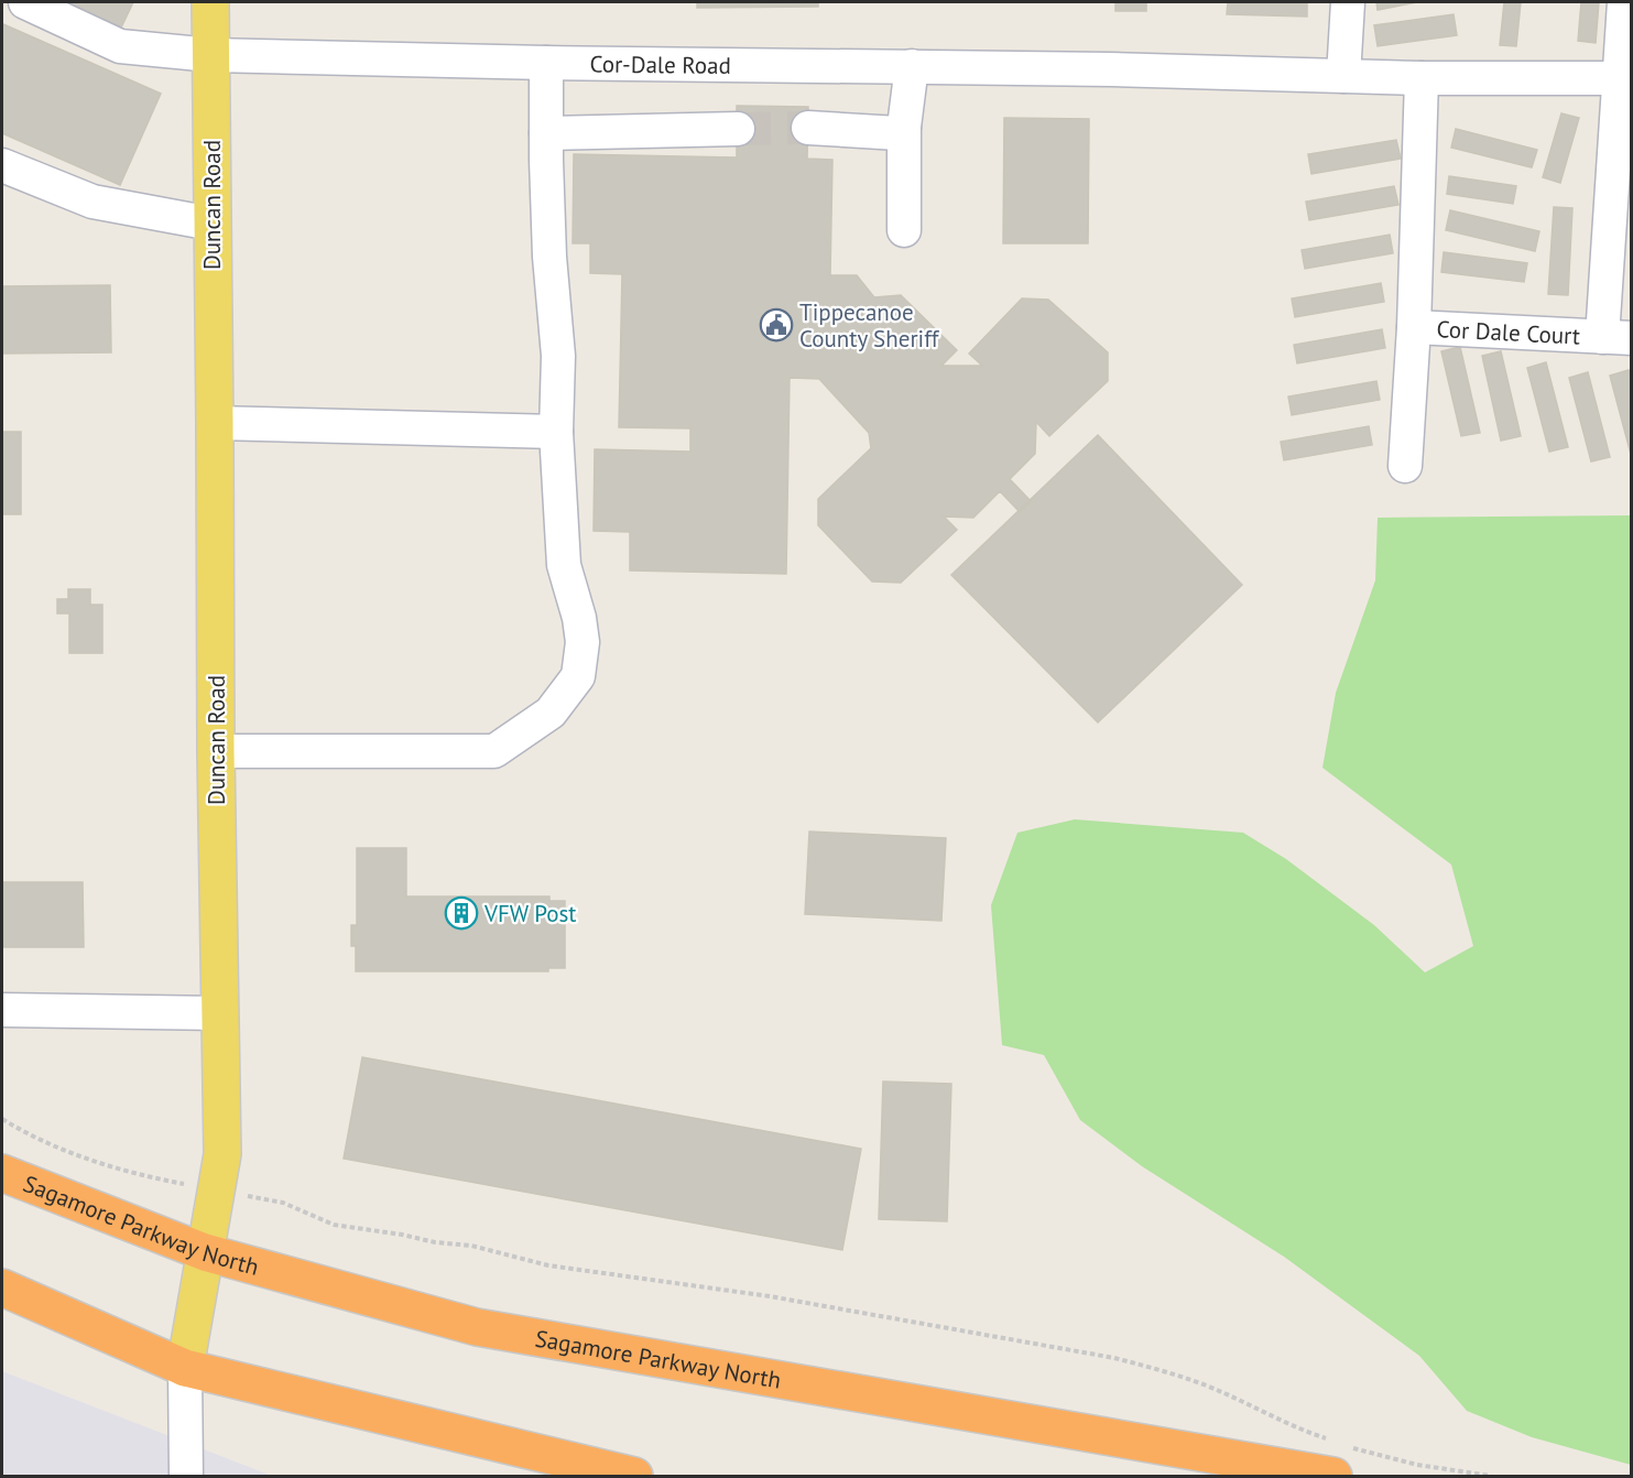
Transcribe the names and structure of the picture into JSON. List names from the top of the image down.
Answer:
{
  "streets": {
    "highway": ["Sagamore Parkway North"],
    "main road": ["Duncan Road"],
    "street": ["Cor-Dale Road", "Cor Dale Court"]
  },
  "crossings": [
    ["Cor-Dale Road", "Duncan Road"],
    ["Duncan Road", "Sagamore Parkway North"]
  ],
  "places": {
    "public building": ["Tippecanoe County Sheriff"],
    "building": ["VFW Post"]
  }
}
